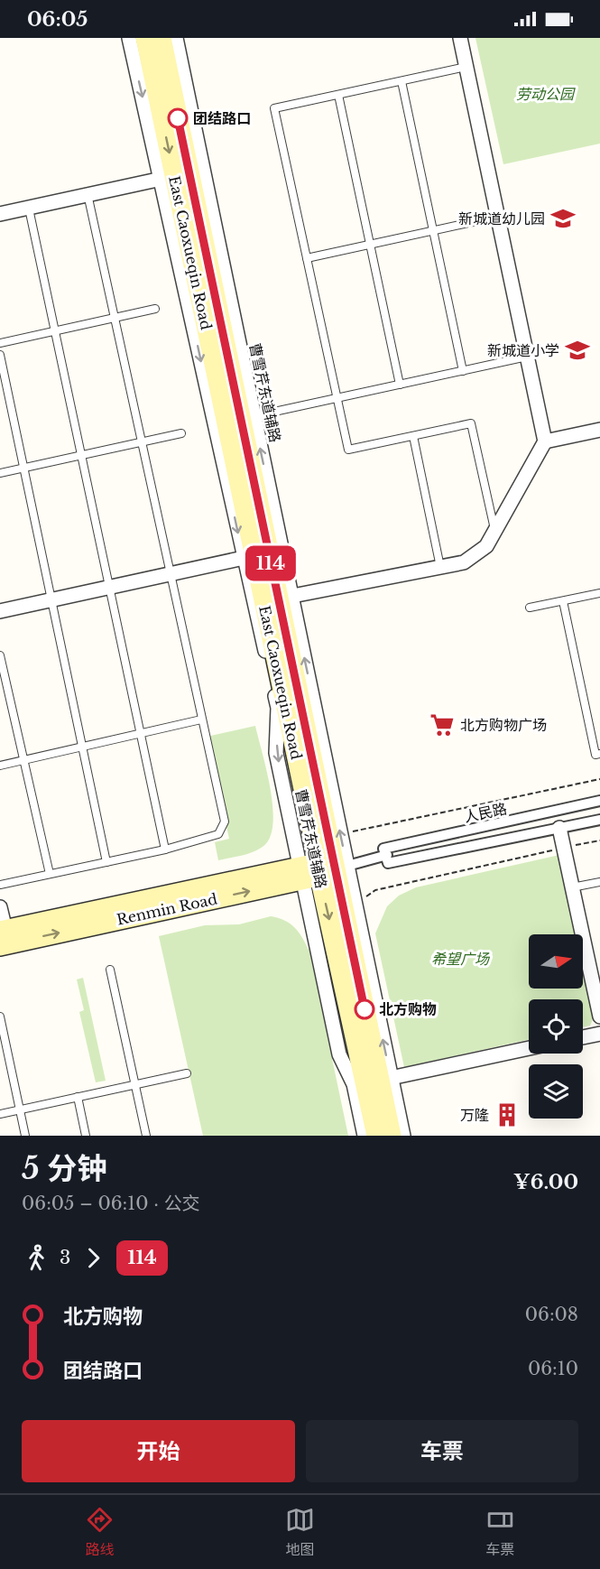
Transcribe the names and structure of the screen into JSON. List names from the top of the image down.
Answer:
{
  "streets": {
    "main road": ["East Caoxueqin Road", "Renmin Road"],
    "street": ["曹雪芹东道辅路", "人民路"]
  },
  "crossings": [
    ["East Caoxueqin Road", "曹雪芹东道辅路"],
    ["East Caoxueqin Road", "人民路"],
    ["East Caoxueqin Road", "Renmin Road"],
    ["曹雪芹东道辅路", "人民路"],
    ["曹雪芹东道辅路", "Renmin Road"],
    ["人民路", "Renmin Road"]
  ],
  "parks": ["劳动公园", "希望广场"],
  "places": {
    "other": ["团结路口", "北方购物"],
    "school or university": ["新城道幼儿园", "新城道小学"],
    "supermarket": ["北方购物广场"],
    "building": ["万隆"]
  },
  "lines": ["bus line 114"],
  "north": "right",
  "page": {
    "status": "06:05",
    "on_map": "114",
    "heading": ["5 分钟", "06:05 – 06:10 · 公交", "¥6.00"],
    "legs": ["3", "114"],
    "list": [
      {
        "name": "北方购物",
        "value": "06:08"
      },
      {
        "name": "团结路口",
        "value": "06:10"
      }
    ],
    "buttons": ["开始", "车票"],
    "tabs": ["路线", "地图", "车票"]
  }
}
